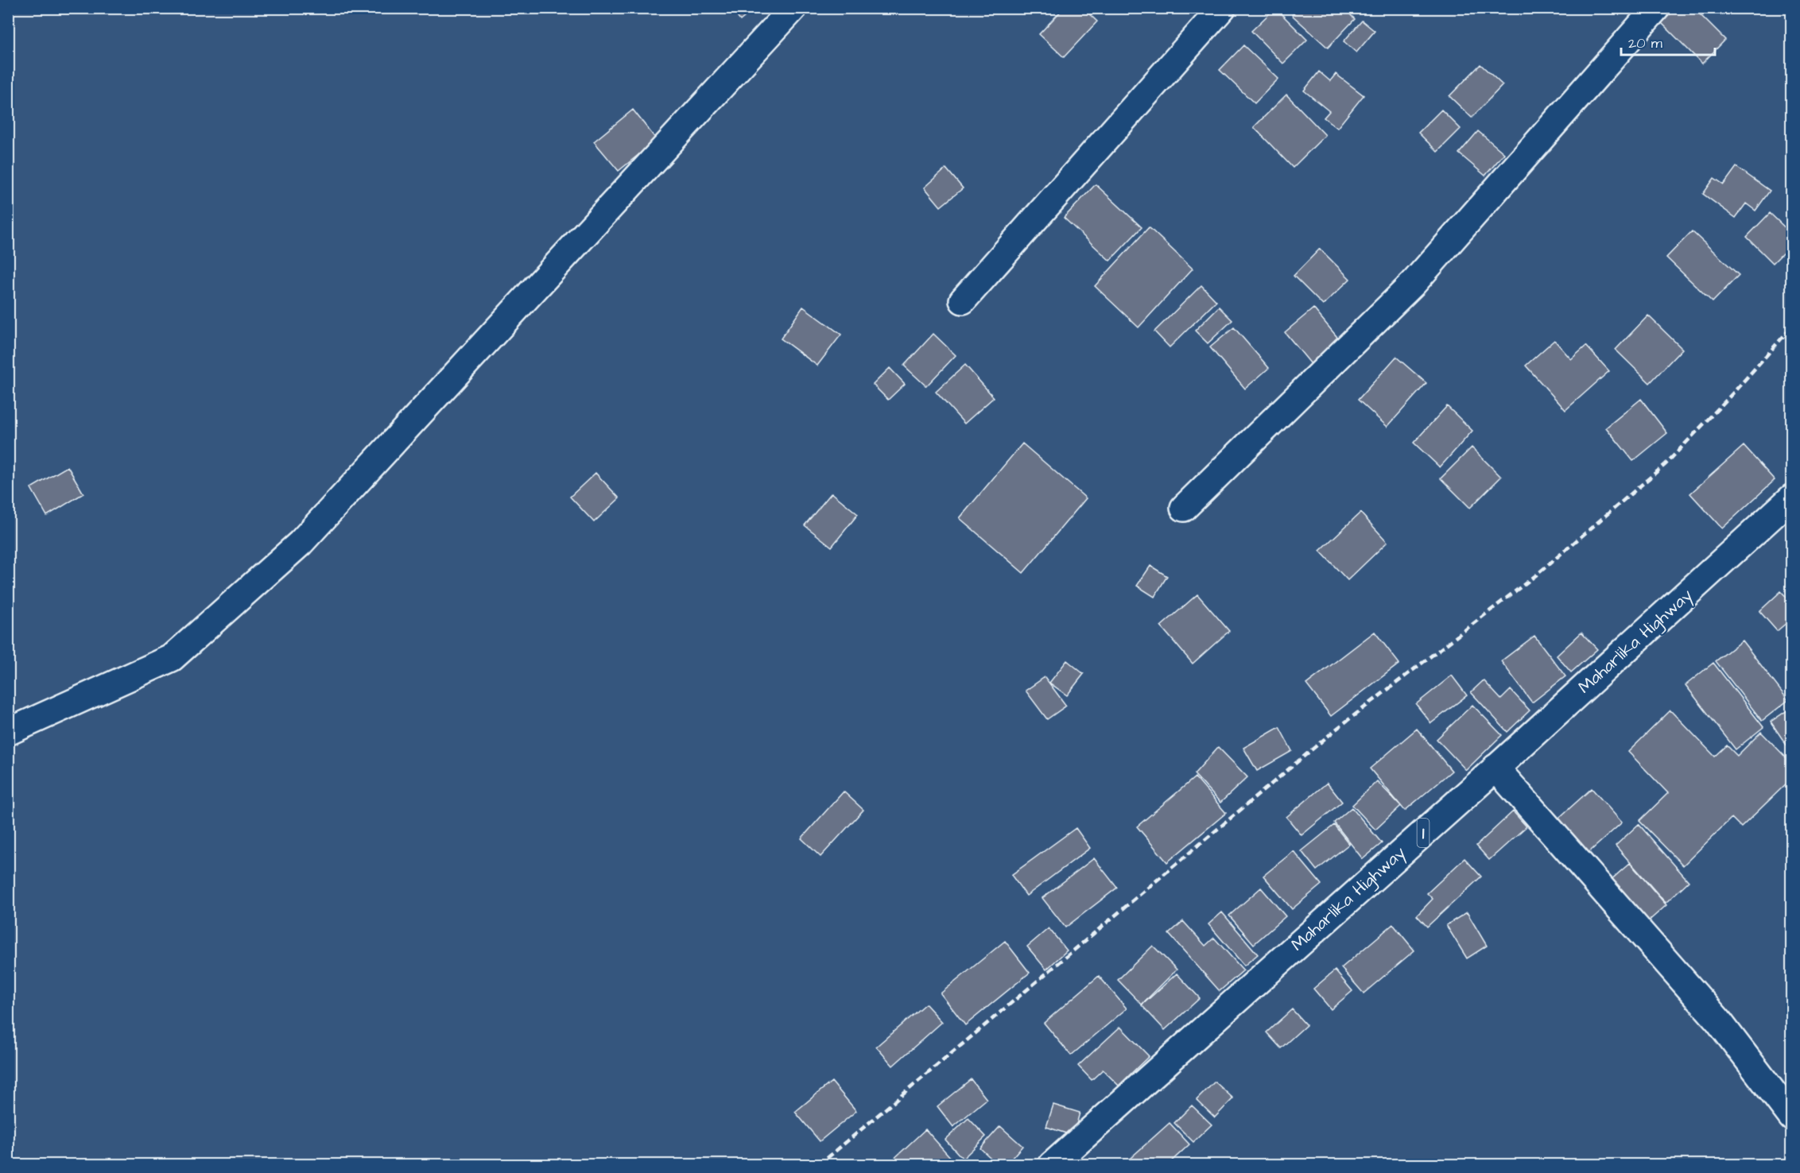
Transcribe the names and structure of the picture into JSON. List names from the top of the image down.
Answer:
{
  "streets": {
    "main road": ["Maharlika Highway", "1"]
  },
  "scale_bar": "20 m"
}
